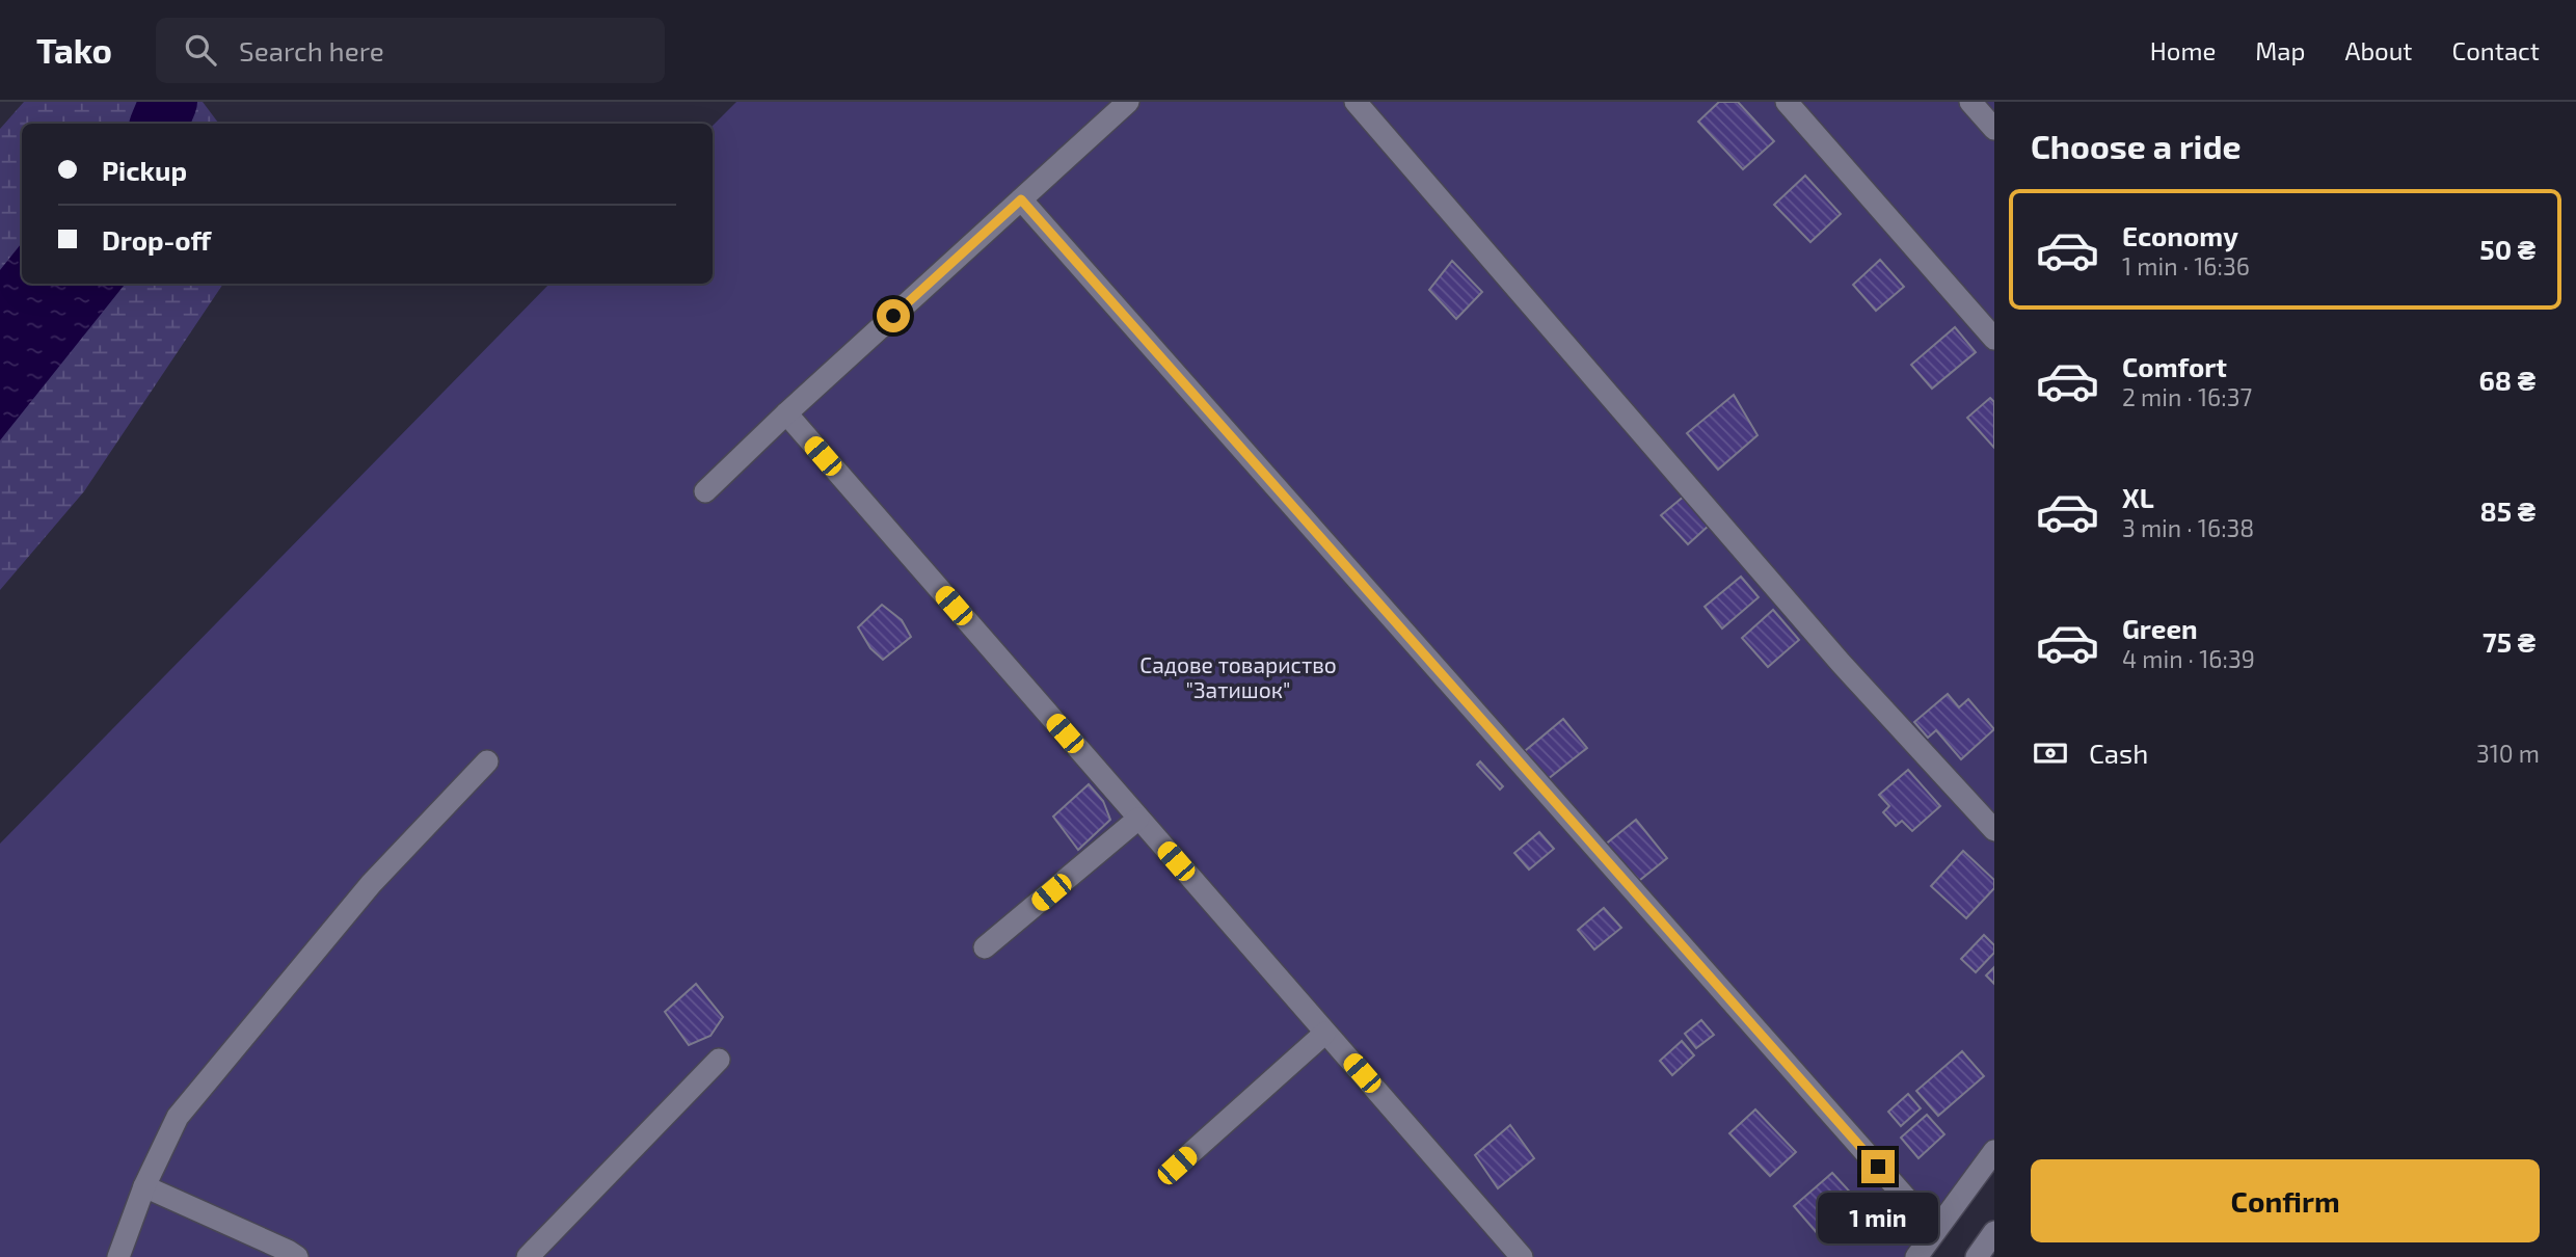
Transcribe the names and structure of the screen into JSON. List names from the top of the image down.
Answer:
{
  "parks": ["Садове товариство \"Затишок\""],
  "page": {
    "header": "Tako",
    "search": "Search here",
    "nav": [
      "Home",
      "Map",
      "About",
      "Contact"
    ],
    "heading": "Choose a ride",
    "banner": ["Pickup", "Drop-off"],
    "list": [
      {
        "name": "Economy",
        "note": "1 min · 16:36",
        "value": "50 ₴"
      },
      {
        "name": "Comfort",
        "note": "2 min · 16:37",
        "value": "68 ₴"
      },
      {
        "name": "XL",
        "note": "3 min · 16:38",
        "value": "85 ₴"
      },
      {
        "name": "Green",
        "note": "4 min · 16:39",
        "value": "75 ₴"
      }
    ],
    "pay": ["Cash", "310 m"],
    "buttons": "Confirm",
    "bubble": "1 min"
  }
}
